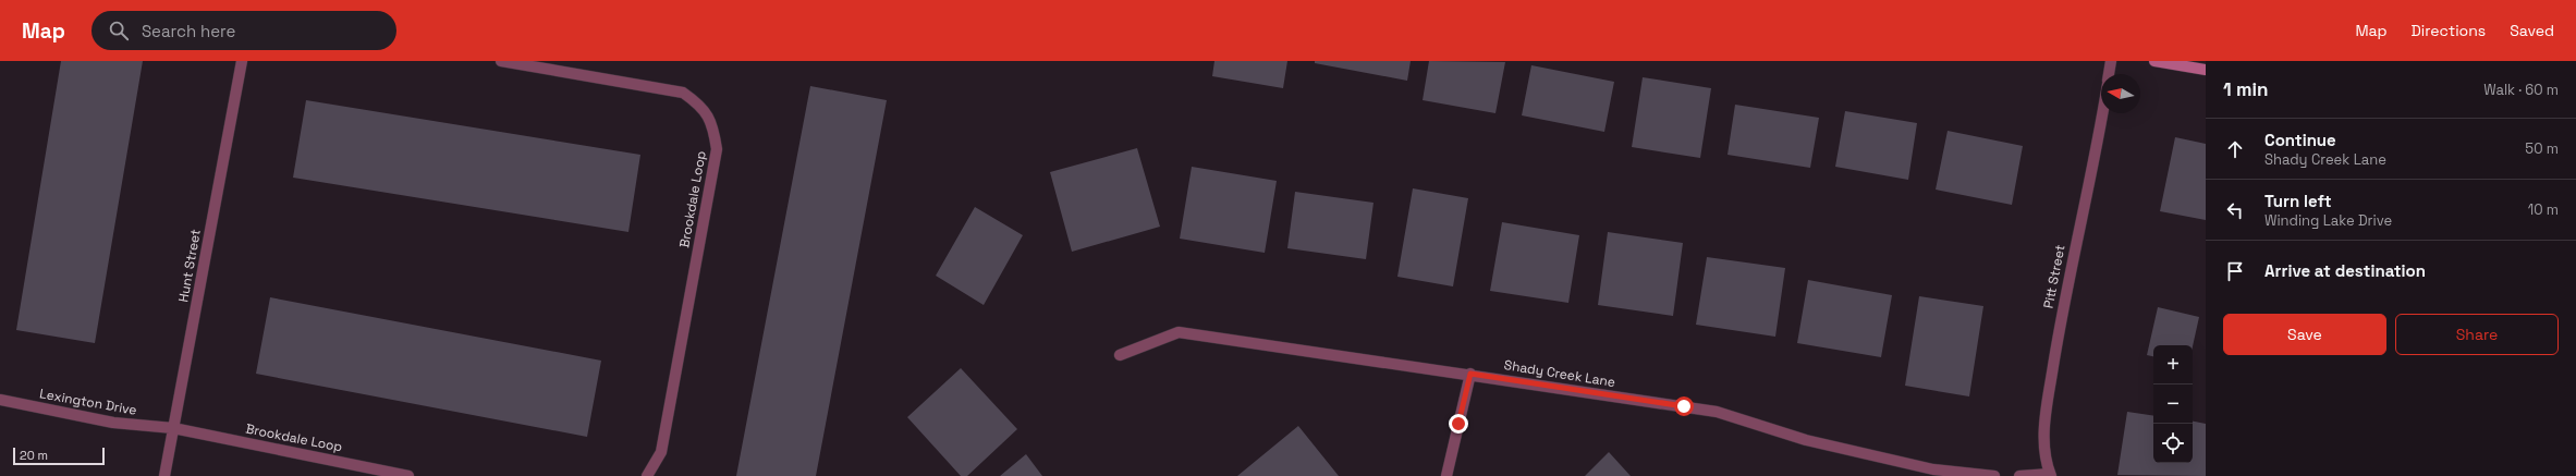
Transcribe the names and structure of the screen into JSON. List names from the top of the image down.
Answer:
{
  "streets": {
    "street": [
      "Brookdale Loop",
      "Hunt Street",
      "Pitt Street",
      "Shady Creek Lane",
      "Lexington Drive"
    ]
  },
  "crossings": [
    ["Brookdale Loop", "Hunt Street"],
    ["Brookdale Loop", "Lexington Drive"],
    ["Hunt Street", "Lexington Drive"]
  ],
  "scale_bar": "20 m",
  "north": "left",
  "page": {
    "header": "Map",
    "search": "Search here",
    "nav": ["Map", "Directions", "Saved"],
    "heading": ["1 min", "Walk · 60 m"],
    "list": [
      ["Continue", "Shady Creek Lane", "50 m"],
      ["Turn left", "Winding Lake Drive", "10 m"],
      "Arrive at destination"
    ],
    "buttons": ["Save", "Share"],
    "map_buttons": ["+", "−"],
    "scale": "20 m"
  }
}
